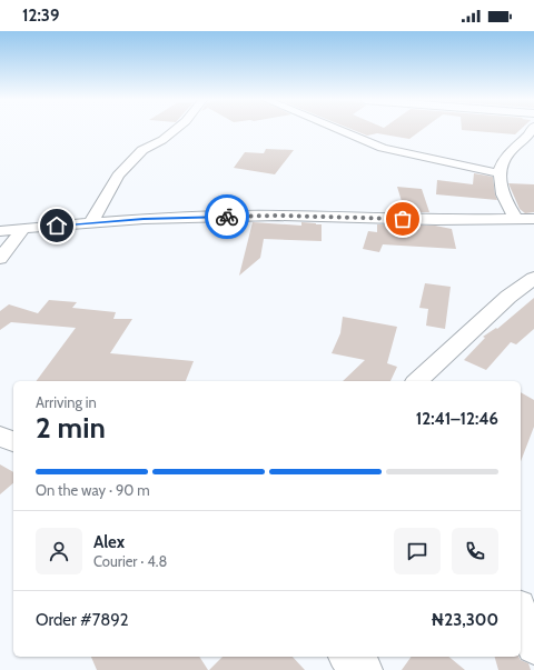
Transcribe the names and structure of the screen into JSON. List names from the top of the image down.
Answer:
{
  "page": {
    "status": "12:39",
    "heading": ["2 min", "Arriving in", "12:41–12:46"],
    "panel": [
      "Alex",
      "Courier · 4.8",
      "Order #7892",
      "₦23,300"
    ],
    "bar": "On the way · 90 m"
  }
}
